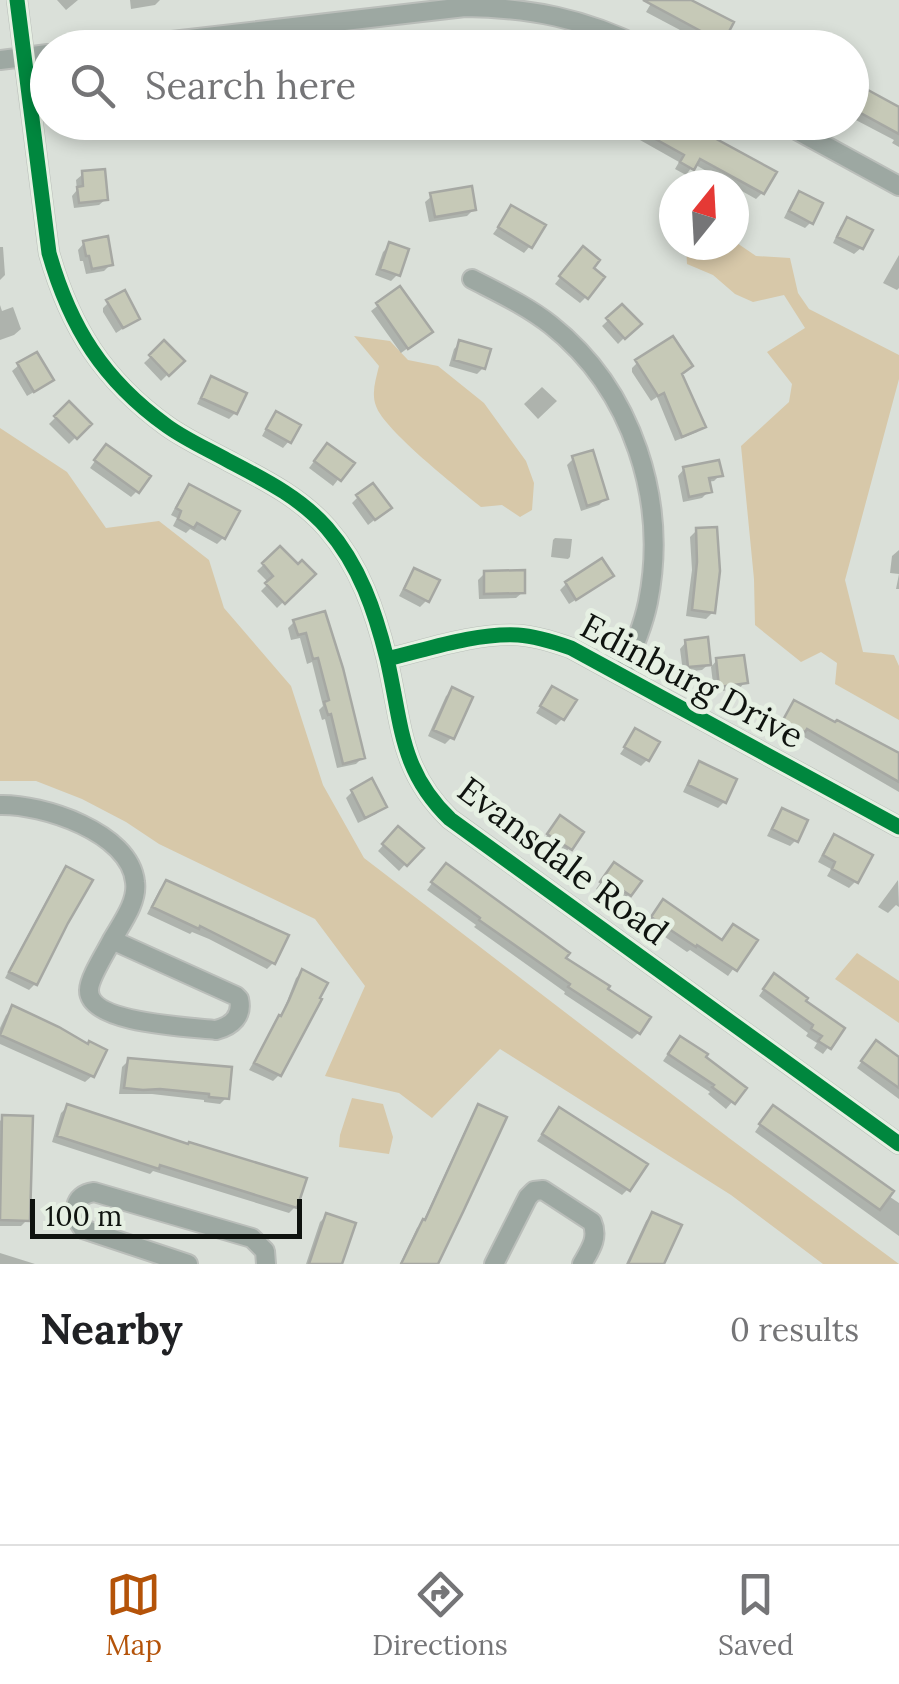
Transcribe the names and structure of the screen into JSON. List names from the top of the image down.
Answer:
{
  "streets": {
    "street": ["Edinburg Drive", "Evansdale Road"]
  },
  "crossings": [
    ["Edinburg Drive", "Evansdale Road"]
  ],
  "scale_bar": "100 m",
  "north": "top",
  "page": {
    "search": "Search here",
    "scale": "100 m",
    "heading": ["Nearby", "0 results"],
    "nav": ["Map", "Directions", "Saved"]
  }
}
